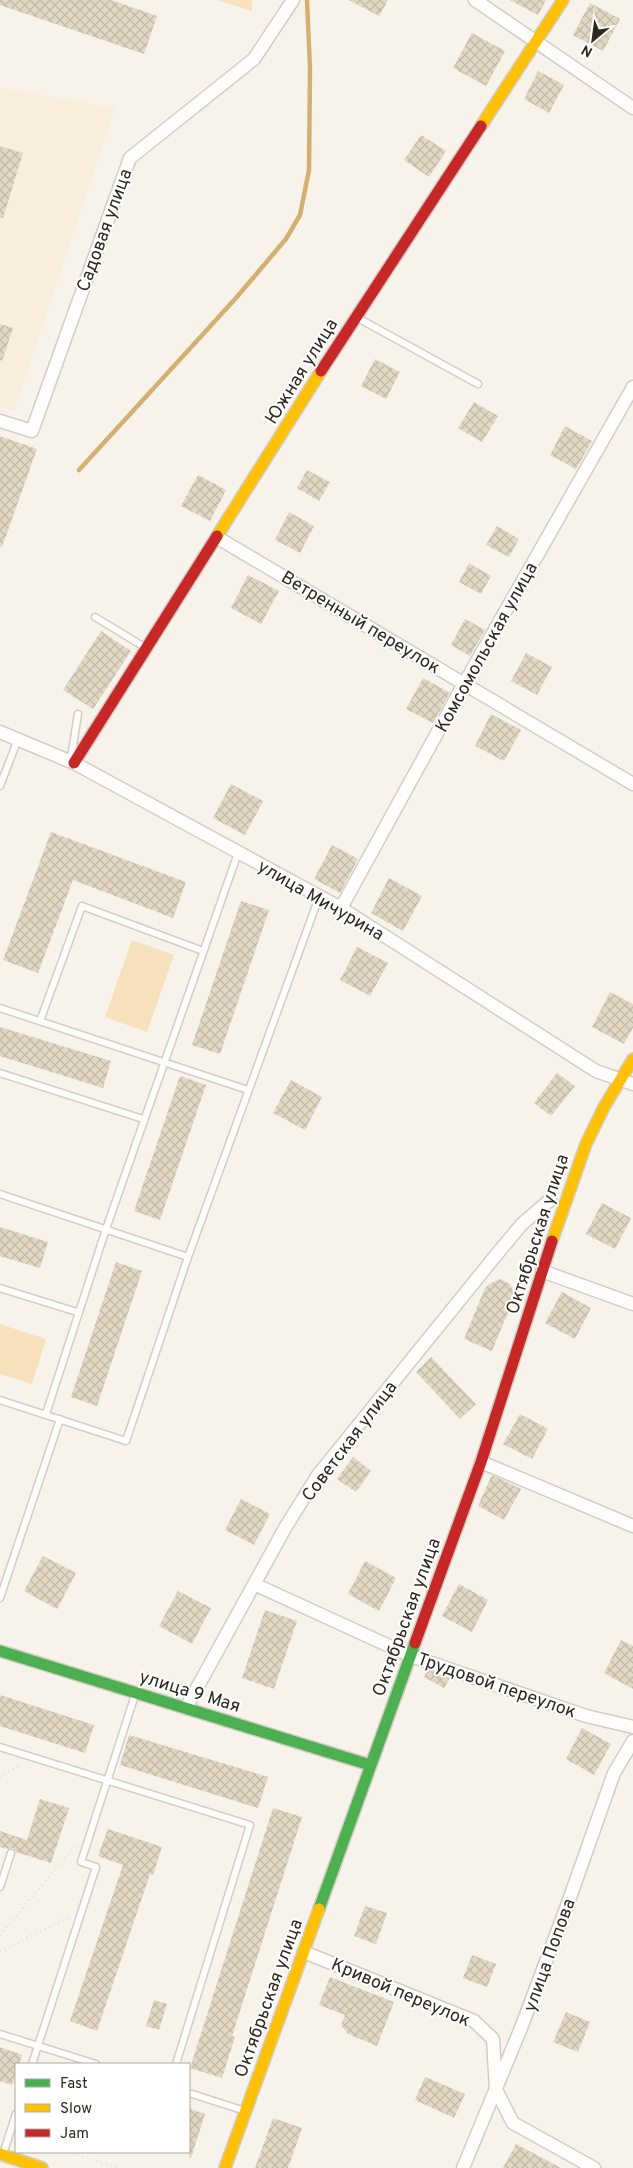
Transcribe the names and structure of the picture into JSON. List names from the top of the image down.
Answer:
{
  "streets": {
    "main road": ["Южная улица", "Октябрьская улица", "улица 9 Мая"],
    "street": [
      "Садовая улица",
      "Ветренный переулок",
      "Комсомольская улица",
      "улица Мичурина",
      "Советская улица",
      "Трудовой переулок",
      "улица Попова",
      "Кривой переулок"
    ]
  },
  "crossings": [
    ["Южная улица", "Ветренный переулок"],
    ["Южная улица", "улица Мичурина"],
    ["Ветренный переулок", "Комсомольская улица"],
    ["Комсомольская улица", "улица Мичурина"],
    ["улица Мичурина", "Октябрьская улица"],
    ["Октябрьская улица", "Трудовой переулок"],
    ["Октябрьская улица", "улица 9 Мая"],
    ["Октябрьская улица", "Кривой переулок"],
    ["Советская улица", "Трудовой переулок"],
    ["Советская улица", "улица 9 Мая"],
    ["улица Попова", "Кривой переулок"]
  ],
  "legend": ["Fast", "Slow", "Jam"],
  "north": "bottom left"
}
